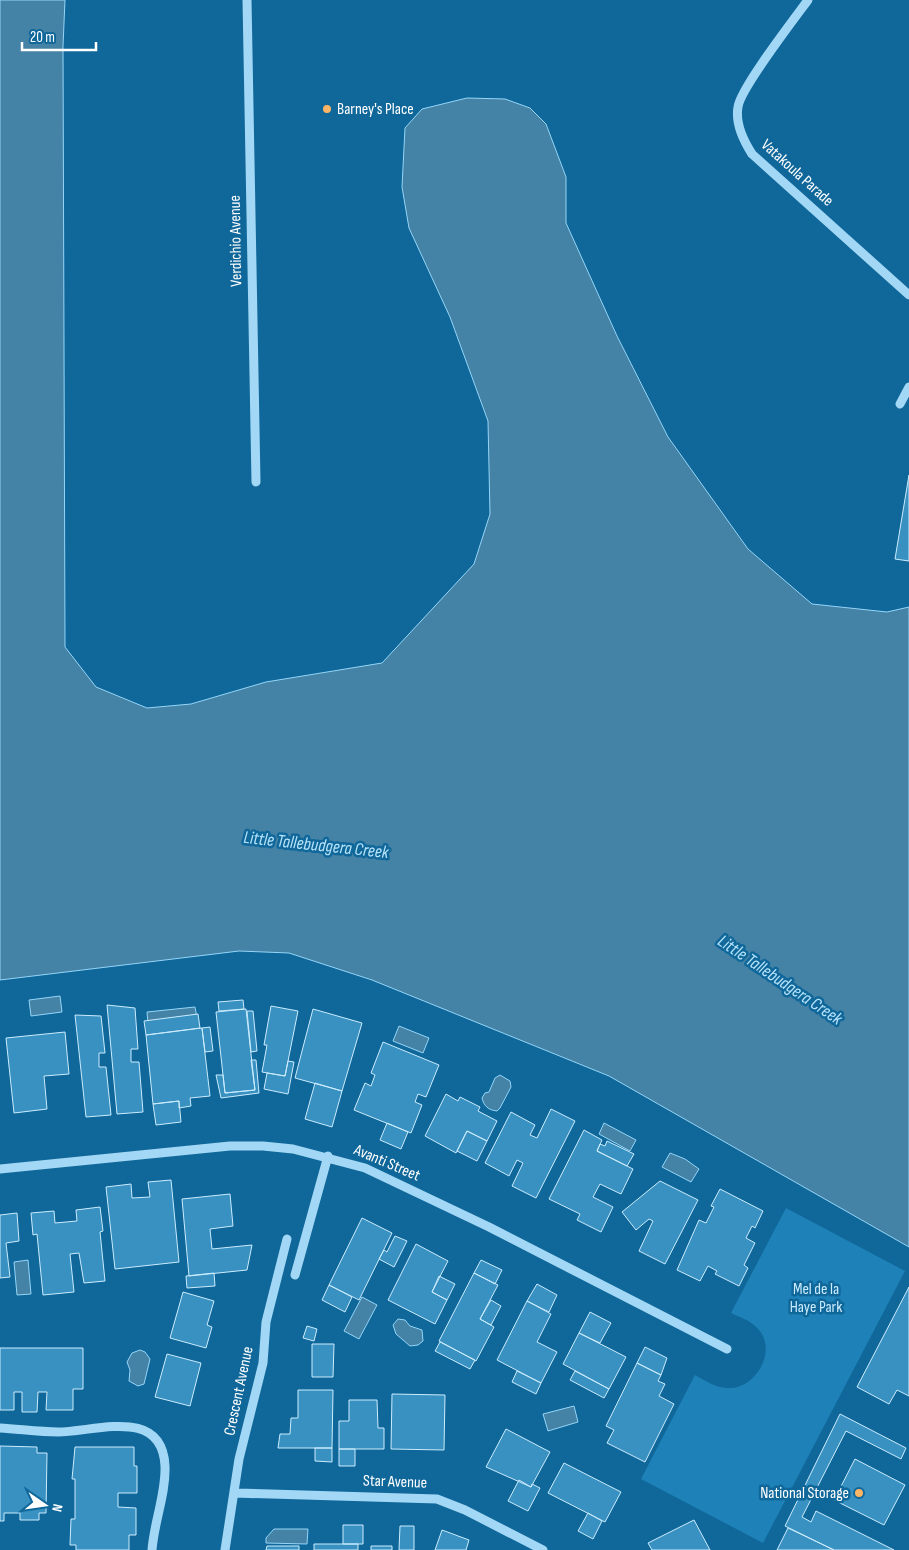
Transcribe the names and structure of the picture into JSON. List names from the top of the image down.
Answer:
{
  "streets": {
    "street": [
      "Vatakoula Parade",
      "Verdichio Avenue",
      "Avanti Street",
      "Crescent Avenue",
      "Star Avenue"
    ]
  },
  "crossings": [
    ["Crescent Avenue", "Star Avenue"]
  ],
  "water": ["Little Tallebudgera Creek"],
  "parks": ["Mel de la Haye Park"],
  "places": ["Barney's Place", "National Storage"],
  "scale_bar": "20 m",
  "north": "right"
}
